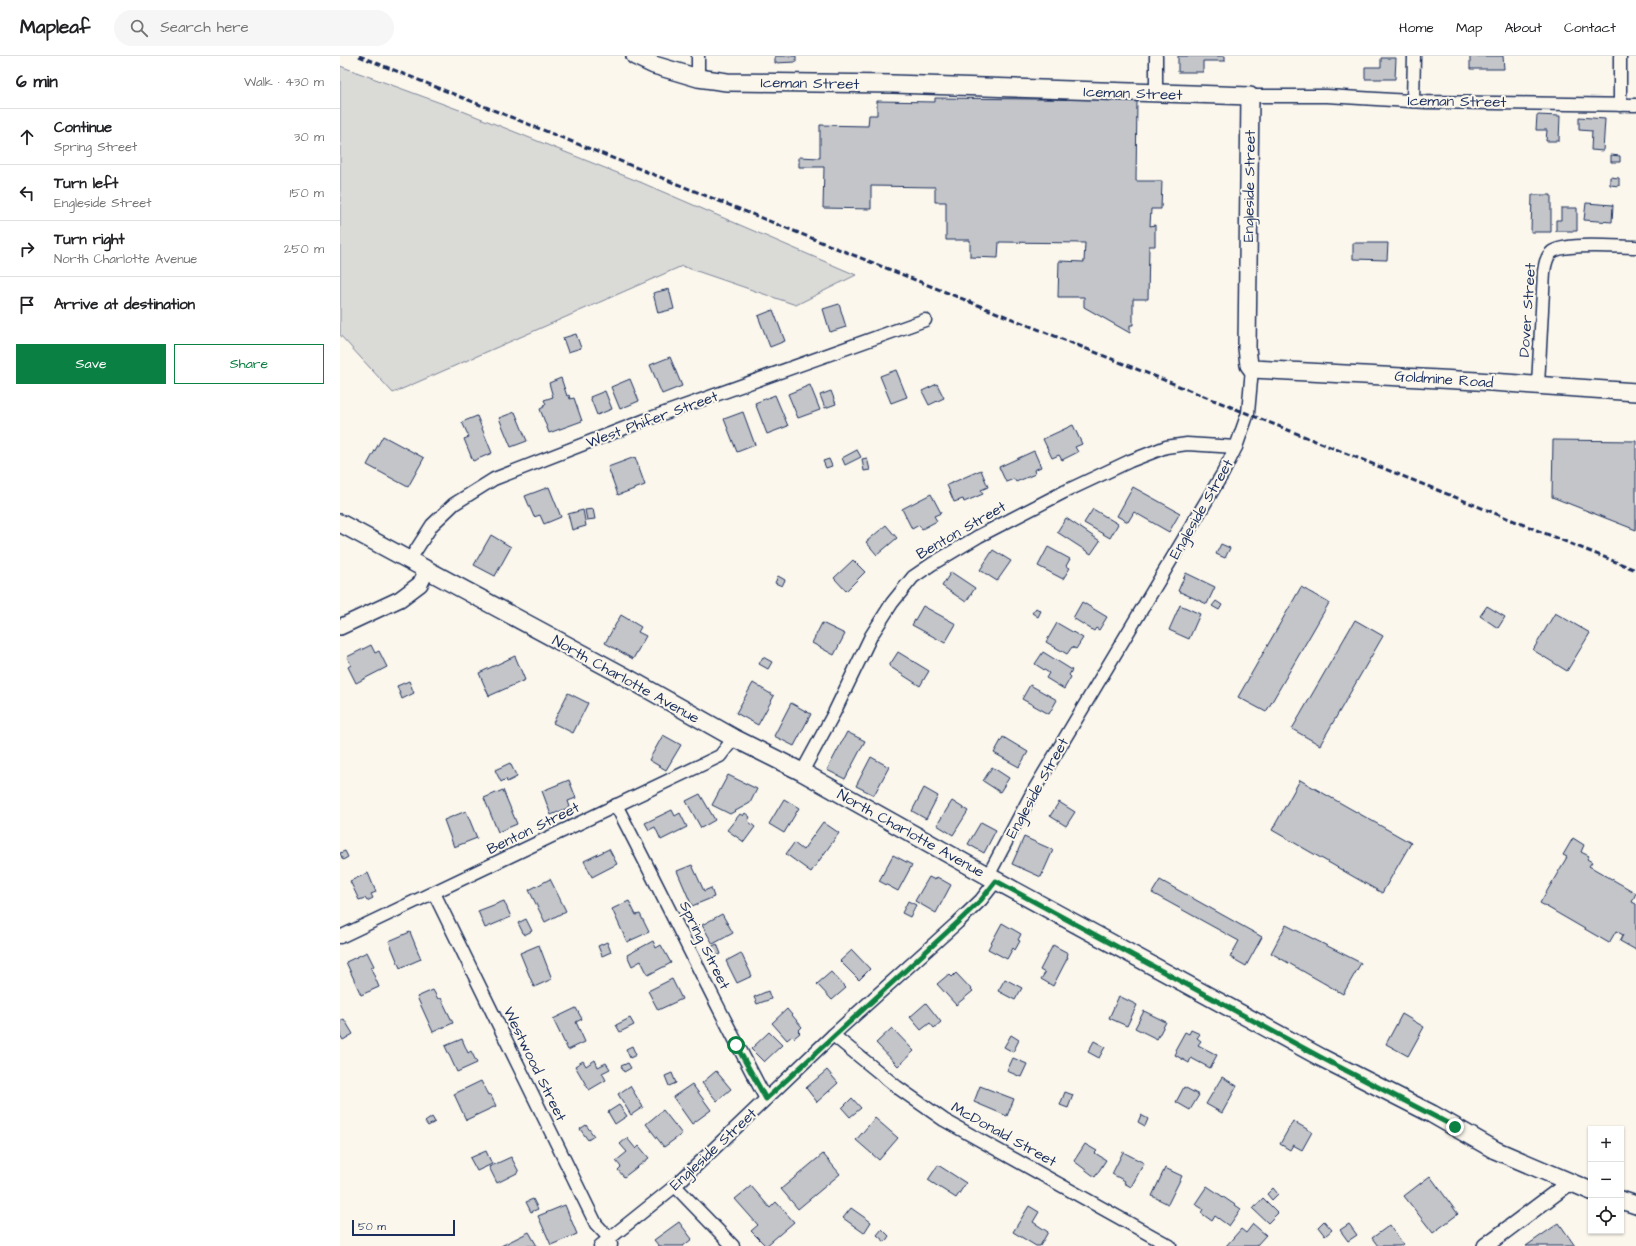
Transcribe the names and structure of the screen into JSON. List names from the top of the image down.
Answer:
{
  "streets": {
    "main road": [
      "Iceman Street",
      "Engleside Street",
      "Goldmine Road",
      "North Charlotte Avenue"
    ],
    "street": [
      "Dover Street",
      "West Phifer Street",
      "Benton Street",
      "Spring Street",
      "Westwood Street",
      "McDonald Street"
    ]
  },
  "crossings": [
    ["Iceman Street", "Engleside Street"],
    ["Engleside Street", "Goldmine Road"],
    ["Engleside Street", "Benton Street"],
    ["Engleside Street", "North Charlotte Avenue"],
    ["Engleside Street", "Spring Street"],
    ["Engleside Street", "Westwood Street"],
    ["Engleside Street", "McDonald Street"],
    ["Dover Street", "Goldmine Road"],
    ["West Phifer Street", "North Charlotte Avenue"],
    ["Benton Street", "North Charlotte Avenue"],
    ["Benton Street", "Spring Street"],
    ["Benton Street", "Westwood Street"]
  ],
  "scale_bar": "50 m",
  "page": {
    "header": "Mapleaf",
    "search": "Search here",
    "nav": [
      "Home",
      "Map",
      "About",
      "Contact"
    ],
    "heading": ["6 min", "Walk · 430 m"],
    "list": [
      ["Continue", "Spring Street", "30 m"],
      ["Turn left", "Engleside Street", "150 m"],
      ["Turn right", "North Charlotte Avenue", "250 m"],
      "Arrive at destination"
    ],
    "buttons": ["Save", "Share"],
    "map_buttons": ["+", "−"],
    "scale": "50 m"
  }
}
